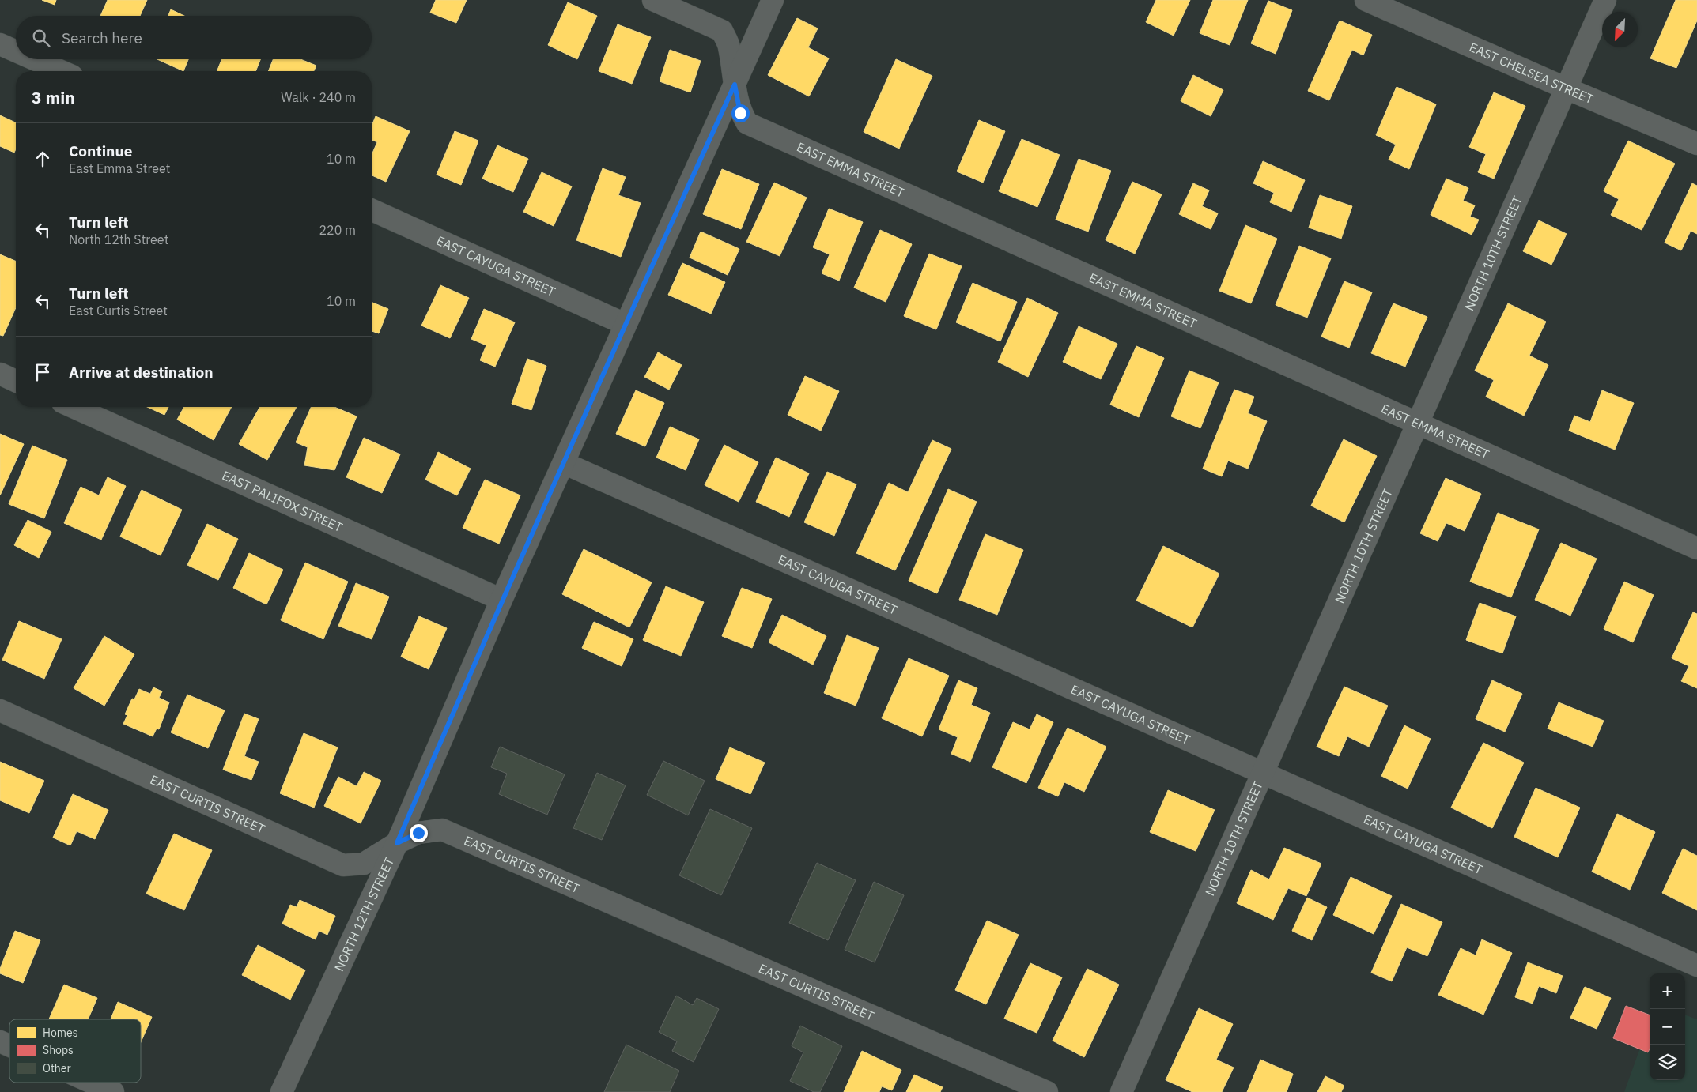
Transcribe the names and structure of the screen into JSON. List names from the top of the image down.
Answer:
{
  "streets": {
    "street": [
      "EAST CHELSEA STREET",
      "EAST EMMA STREET",
      "NORTH 10TH STREET",
      "EAST CAYUGA STREET",
      "EAST PALIFOX STREET",
      "EAST CURTIS STREET",
      "NORTH 12TH STREET"
    ]
  },
  "crossings": [
    ["EAST CHELSEA STREET", "NORTH 10TH STREET"],
    ["EAST EMMA STREET", "NORTH 10TH STREET"],
    ["EAST EMMA STREET", "NORTH 12TH STREET"],
    ["NORTH 10TH STREET", "EAST CAYUGA STREET"],
    ["EAST CAYUGA STREET", "NORTH 12TH STREET"],
    ["EAST PALIFOX STREET", "NORTH 12TH STREET"],
    ["EAST CURTIS STREET", "NORTH 12TH STREET"]
  ],
  "legend": ["Homes", "Shops", "Other"],
  "north": "bottom left",
  "page": {
    "search": "Search here",
    "heading": ["3 min", "Walk · 240 m"],
    "list": [
      ["Continue", "East Emma Street", "10 m"],
      ["Turn left", "North 12th Street", "220 m"],
      ["Turn left", "East Curtis Street", "10 m"],
      "Arrive at destination"
    ],
    "map_buttons": ["+", "−"]
  }
}
